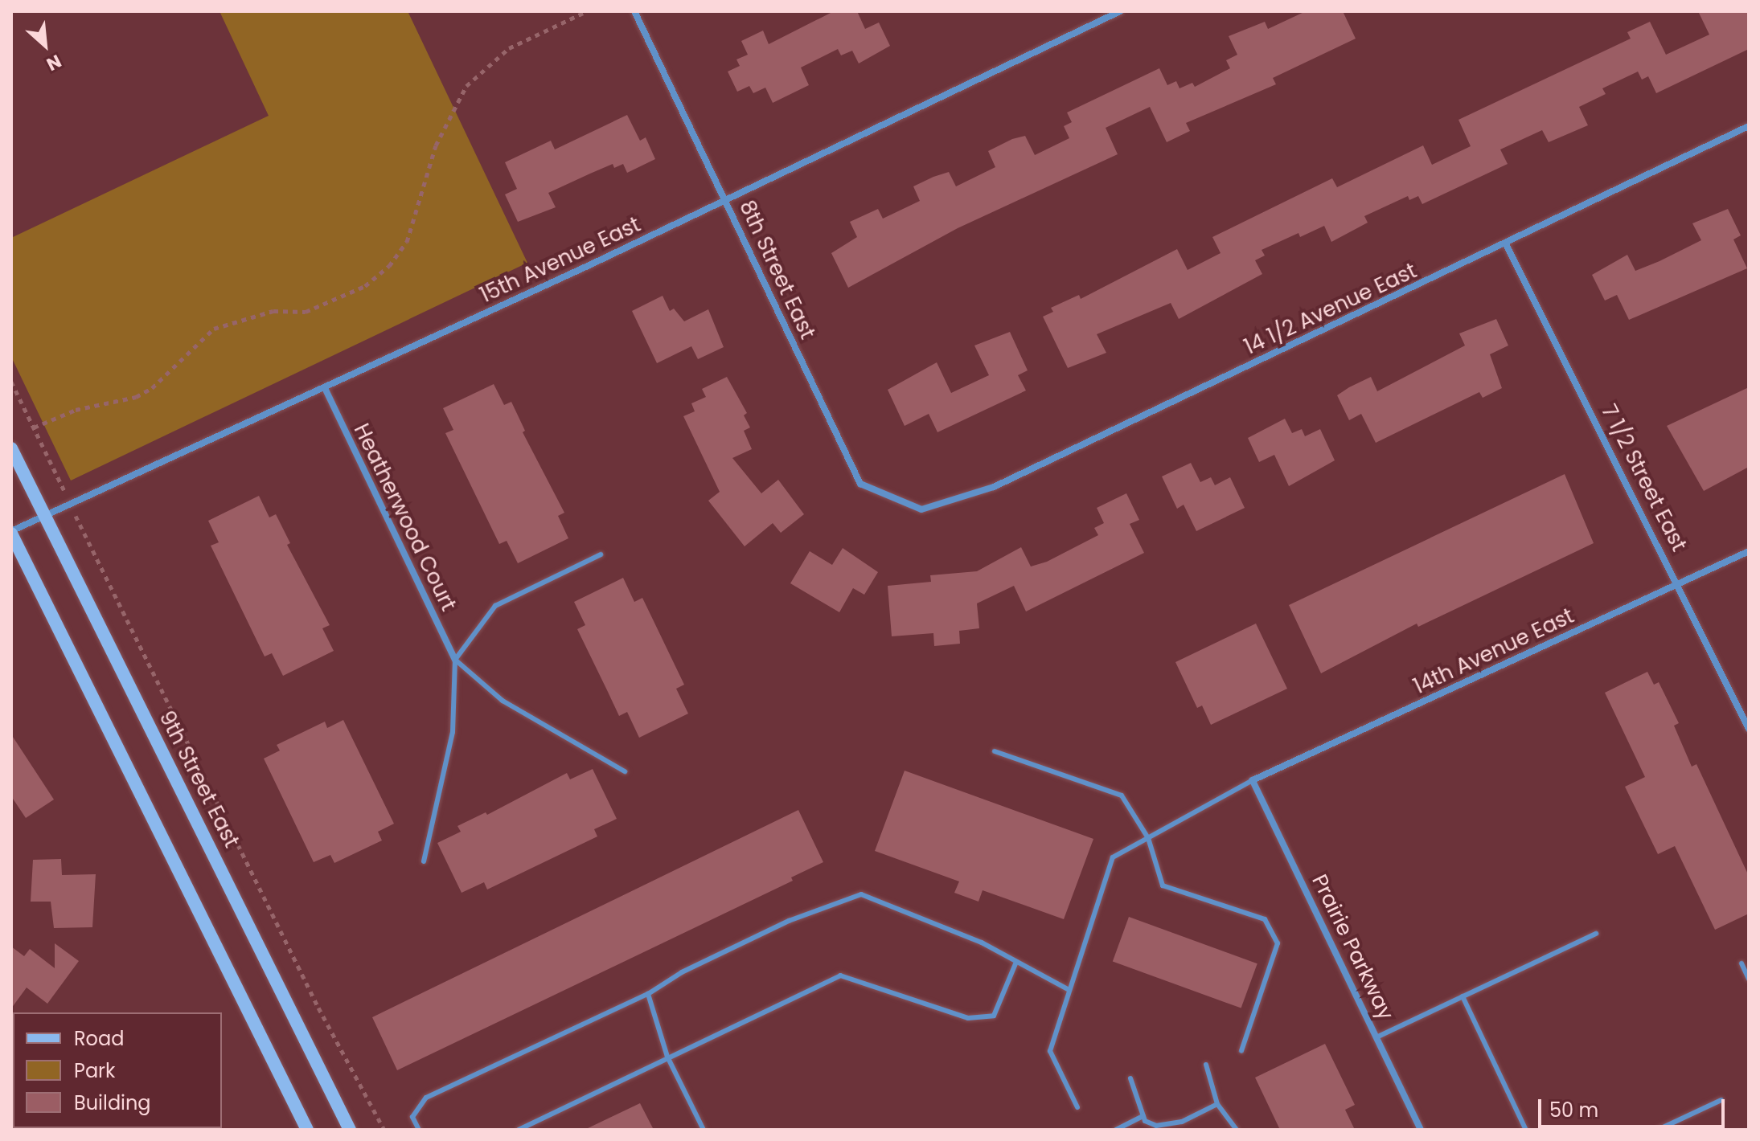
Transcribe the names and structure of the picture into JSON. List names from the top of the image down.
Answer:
{
  "streets": {
    "main road": ["9th Street East"],
    "street": [
      "15th Avenue East",
      "8th Street East",
      "14 1/2 Avenue East",
      "7 1/2 Street East",
      "Heatherwood Court",
      "14th Avenue East",
      "Prairie Parkway"
    ]
  },
  "crossings": [
    ["15th Avenue East", "8th Street East"],
    ["15th Avenue East", "Heatherwood Court"],
    ["15th Avenue East", "9th Street East"],
    ["8th Street East", "14 1/2 Avenue East"],
    ["14 1/2 Avenue East", "7 1/2 Street East"],
    ["7 1/2 Street East", "14th Avenue East"],
    ["14th Avenue East", "Prairie Parkway"]
  ],
  "legend": ["Road", "Park", "Building"],
  "scale_bar": "50 m",
  "north": "bottom right"
}
